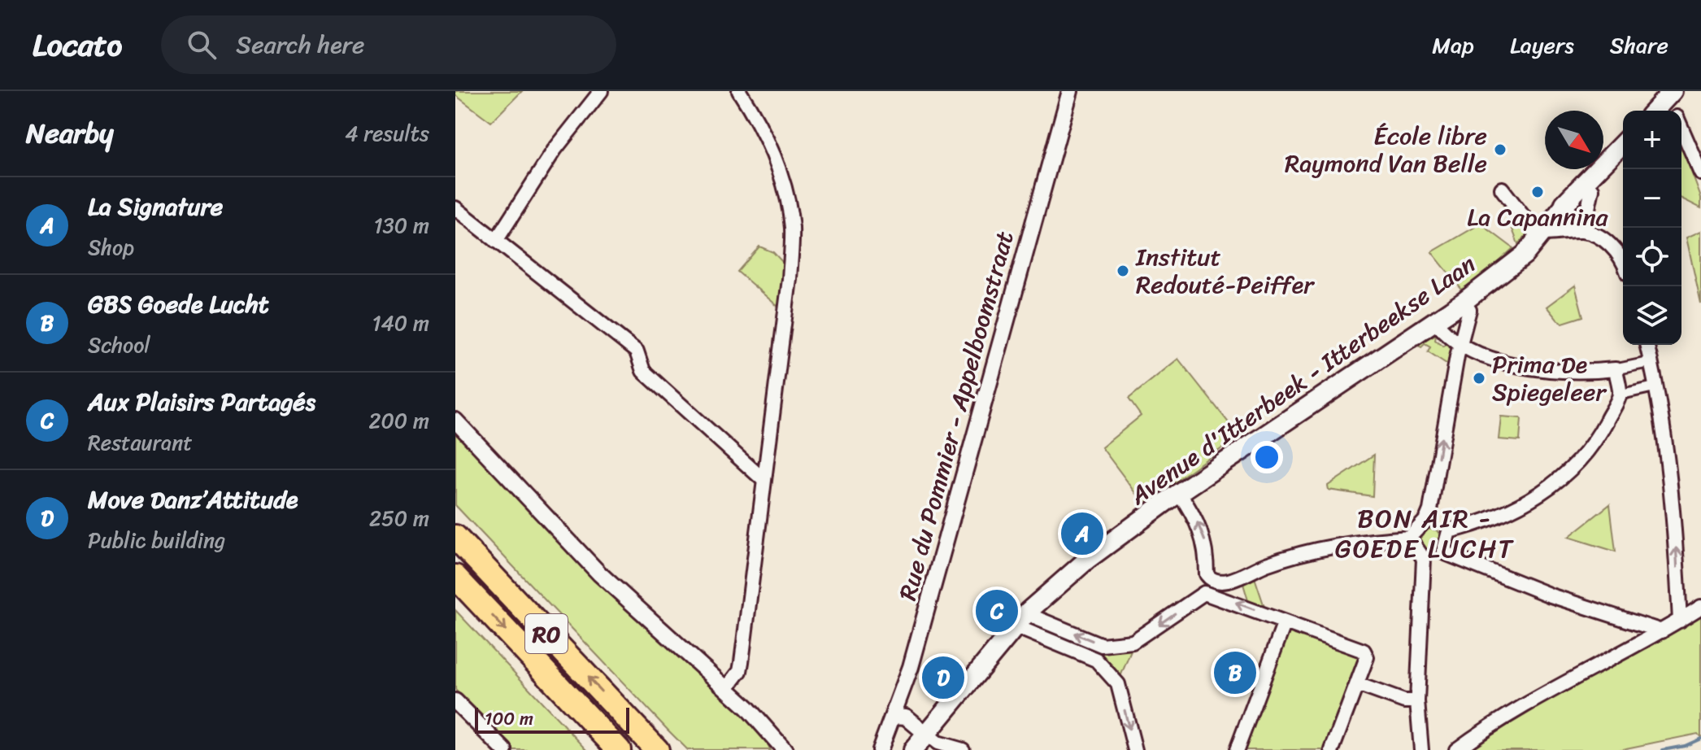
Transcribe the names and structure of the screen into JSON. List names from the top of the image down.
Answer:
{
  "streets": {
    "highway": ["R0"],
    "main road": ["Avenue d'Itterbeek - Itterbeekse Laan"],
    "street": ["Rue du Pommier - Appelboomstraat"]
  },
  "districts": ["BON AIR - GOEDE LUCHT"],
  "places": [
    "École libre Raymond Van Belle",
    "La Capannina",
    "Institut Redouté-Peiffer",
    "Prima De Spiegeleer"
  ],
  "scale_bar": "100 m",
  "north": "bottom right",
  "page": {
    "header": "Locato",
    "search": "Search here",
    "nav": ["Map", "Layers", "Share"],
    "heading": ["Nearby", "4 results"],
    "map_buttons": ["+", "−"],
    "list": [
      {
        "mark": "A",
        "name": "La Signature",
        "note": "Shop",
        "value": "130 m"
      },
      {
        "mark": "B",
        "name": "GBS Goede Lucht",
        "note": "School",
        "value": "140 m"
      },
      {
        "mark": "C",
        "name": "Aux Plaisirs Partagés",
        "note": "Restaurant",
        "value": "200 m"
      },
      {
        "mark": "D",
        "name": "Move Danz’Attitude",
        "note": "Public building",
        "value": "250 m"
      }
    ],
    "pins": [
      "A",
      "C",
      "B",
      "D"
    ],
    "scale": "100 m"
  }
}
